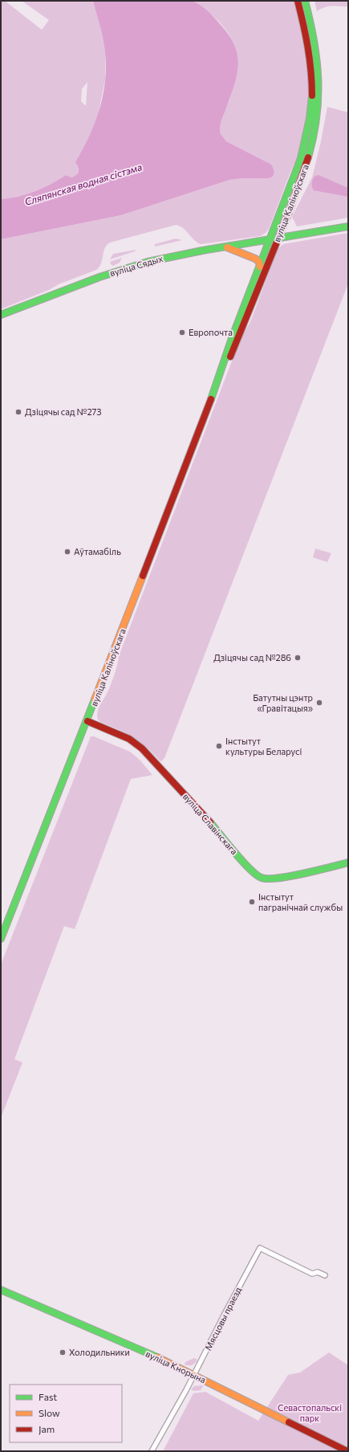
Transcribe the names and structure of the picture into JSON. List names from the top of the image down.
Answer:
{
  "streets": {
    "main road": [
      "вуліца Каліноўскага",
      "вуліца Сядых",
      "вуліца Славінскага",
      "вуліца Кнорына"
    ],
    "street": ["Мясцовы праезд"]
  },
  "crossings": [
    ["вуліца Каліноўскага", "вуліца Сядых"],
    ["вуліца Каліноўскага", "вуліца Славінскага"],
    ["Мясцовы праезд", "вуліца Кнорына"]
  ],
  "water": ["Сляпянская водная сістэма"],
  "parks": ["Севастопальскі парк"],
  "places": [
    "Европочта",
    "Дзіцячы сад №273",
    "Аўтамабіль",
    "Дзіцячы сад №286",
    "Батутны цэнтр «Гравітацыя»",
    "Інстытут культуры Беларусі",
    "Інстытут пагранічнай службы",
    "Холодильники"
  ],
  "legend": ["Fast", "Slow", "Jam"]
}
